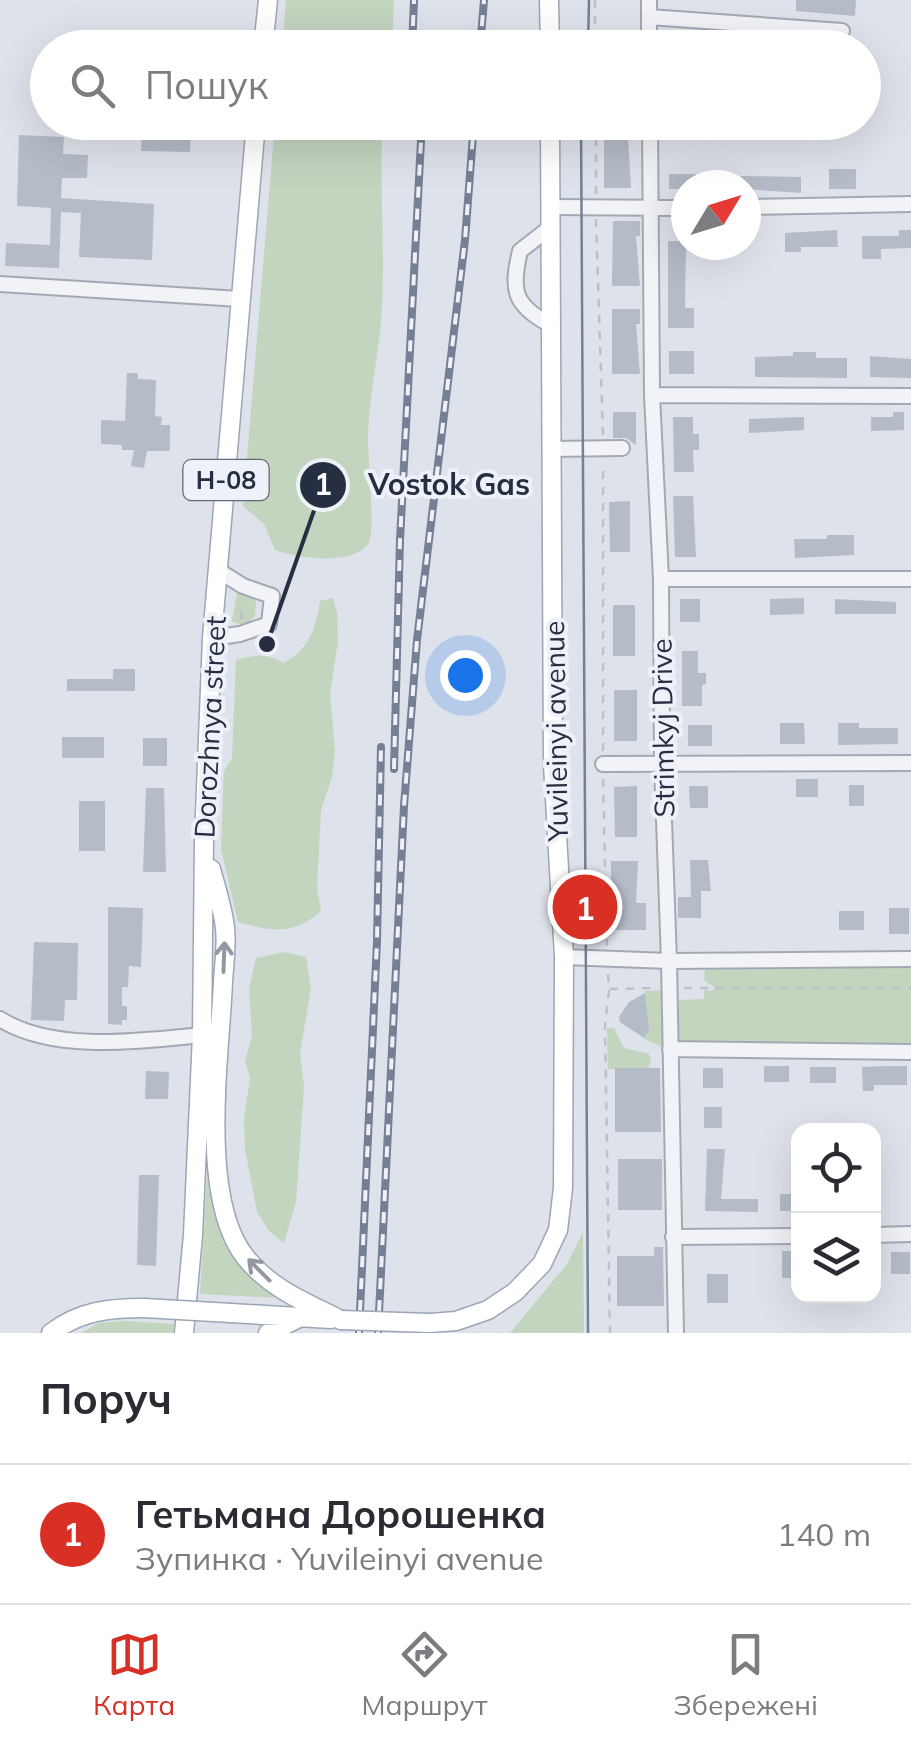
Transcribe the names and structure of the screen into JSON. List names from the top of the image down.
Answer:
{
  "streets": {
    "main road": ["Н-08", "Dorozhnya street", "Yuvileinyi avenue"],
    "street": ["Strimkyj Drive"]
  },
  "places": ["Vostok Gas"],
  "north": "top right",
  "page": {
    "search": "Пошук",
    "pins": "1",
    "heading": "Поруч",
    "list": [
      {
        "mark": "1",
        "name": "Гетьмана Дорошенка",
        "note": "Зупинка · Yuvileinyi avenue",
        "value": "140 m"
      }
    ],
    "nav": ["Карта", "Маршрут", "Збережені"]
  }
}
